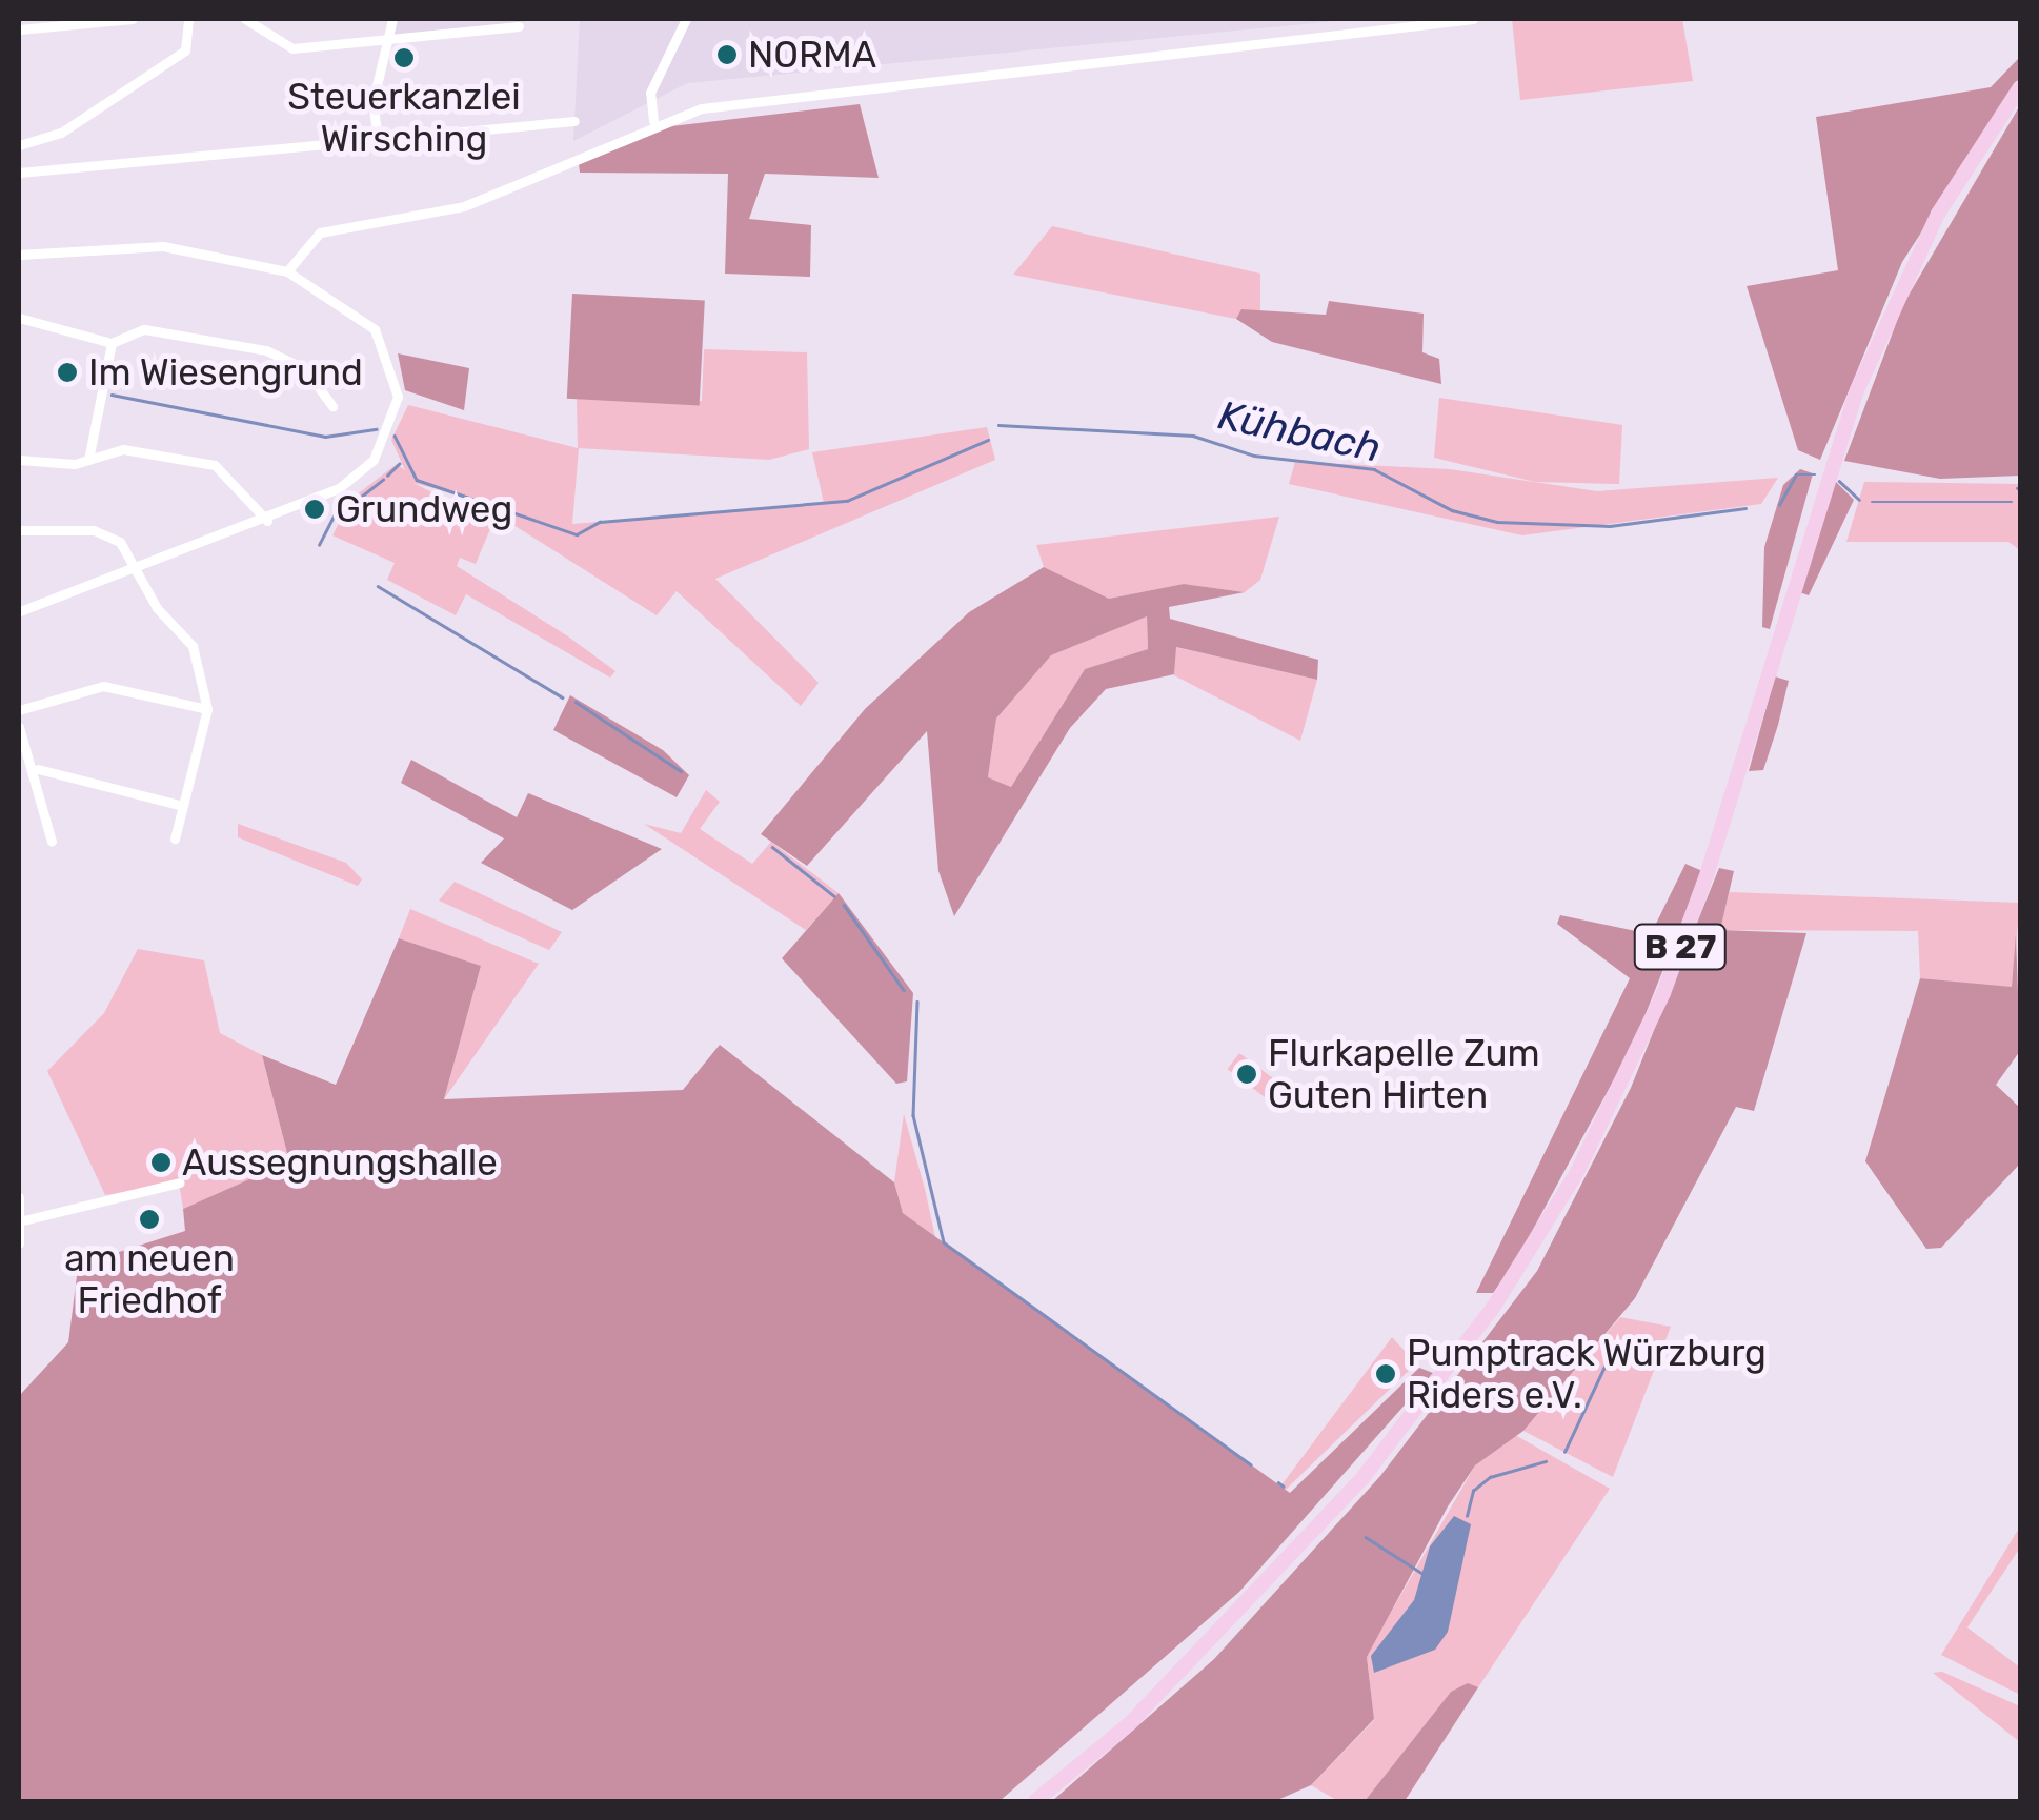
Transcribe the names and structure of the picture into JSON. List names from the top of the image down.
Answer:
{
  "streets": {
    "main road": ["B 27"]
  },
  "water": ["Kühbach"],
  "places": [
    "NORMA",
    "Steuerkanzlei Wirsching",
    "Im Wiesengrund",
    "Grundweg",
    "Flurkapelle Zum Guten Hirten",
    "Aussegnungshalle",
    "am neuen Friedhof",
    "Pumptrack Würzburg Riders e.V."
  ]
}
